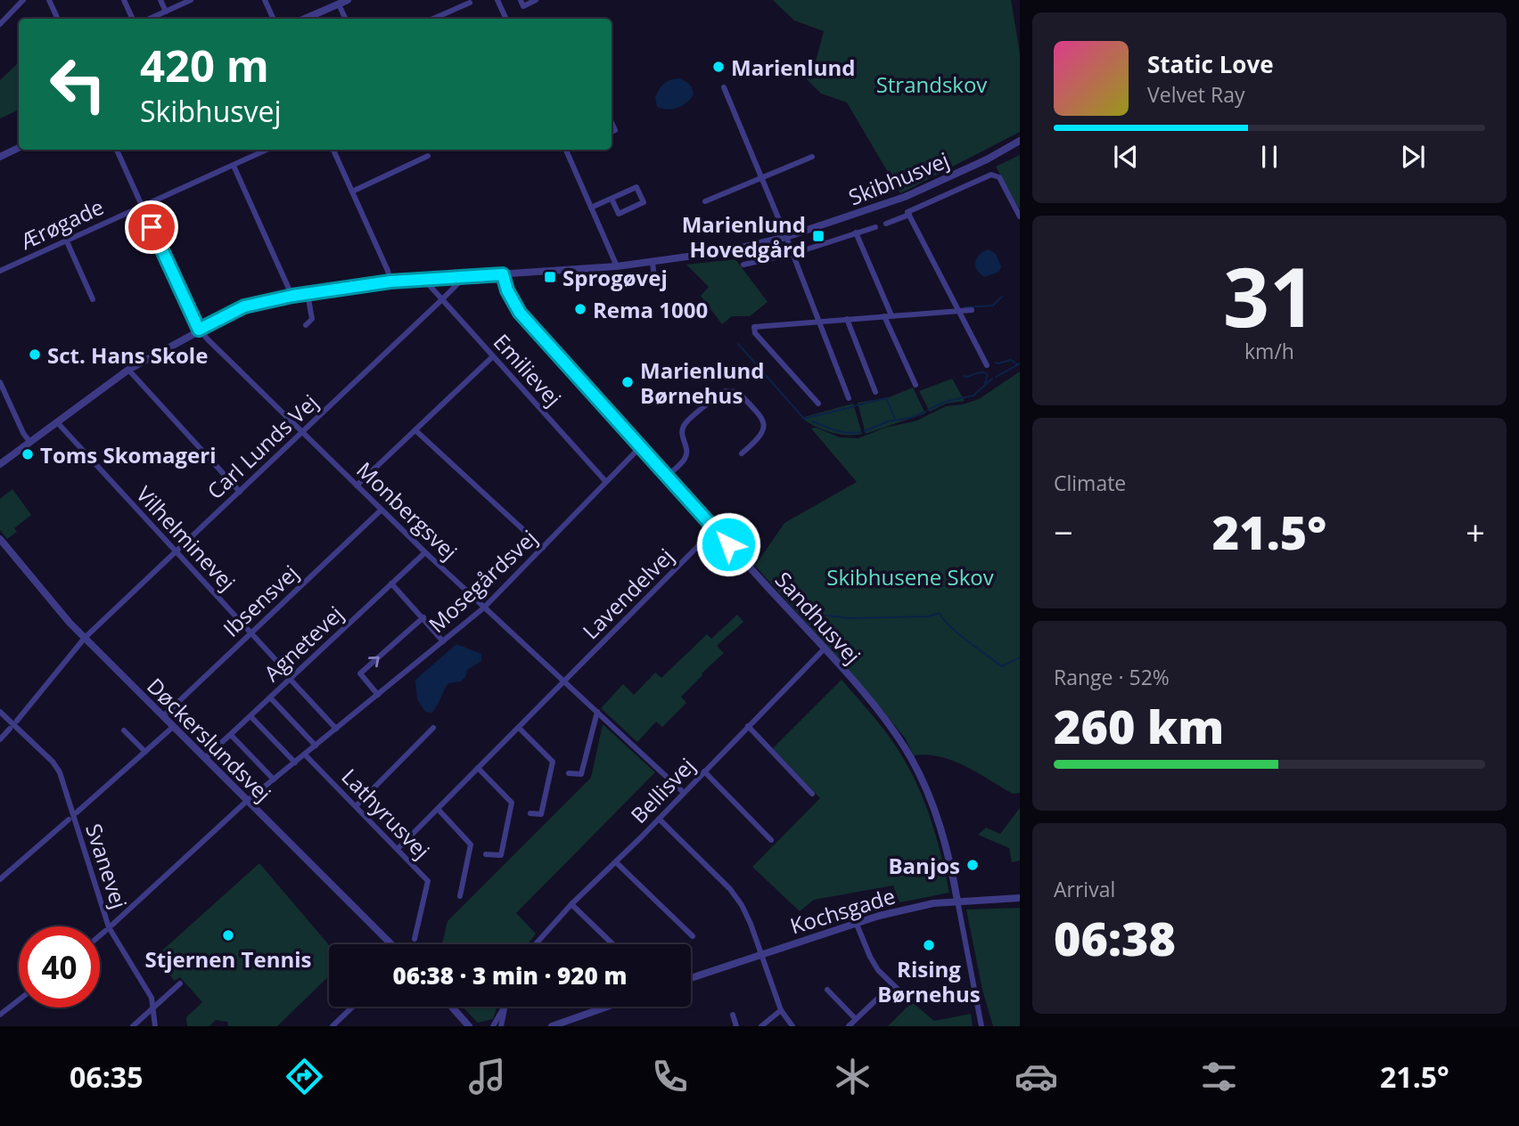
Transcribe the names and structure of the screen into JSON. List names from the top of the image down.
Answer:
{
  "streets": {
    "street": [
      "Skibhusvej",
      "Ærøgade",
      "Emilievej",
      "Carl Lunds Vej",
      "Monbergsvej",
      "Vilhelminevej",
      "Mosegårdsvej",
      "Lavendelvej",
      "Ibsensvej",
      "Sandhusvej",
      "Agnetevej",
      "Døckerslundsvej",
      "Bellisvej",
      "Lathyrusvej",
      "Svanevej",
      "Kochsgade"
    ]
  },
  "crossings": [
    ["Skibhusvej", "Emilievej"],
    ["Skibhusvej", "Carl Lunds Vej"],
    ["Skibhusvej", "Monbergsvej"],
    ["Skibhusvej", "Vilhelminevej"],
    ["Skibhusvej", "Sandhusvej"],
    ["Emilievej", "Carl Lunds Vej"],
    ["Emilievej", "Mosegårdsvej"],
    ["Carl Lunds Vej", "Monbergsvej"],
    ["Carl Lunds Vej", "Vilhelminevej"],
    ["Carl Lunds Vej", "Døckerslundsvej"],
    ["Carl Lunds Vej", "Svanevej"],
    ["Monbergsvej", "Mosegårdsvej"],
    ["Monbergsvej", "Lavendelvej"],
    ["Monbergsvej", "Ibsensvej"],
    ["Monbergsvej", "Agnetevej"],
    ["Monbergsvej", "Bellisvej"],
    ["Vilhelminevej", "Ibsensvej"],
    ["Vilhelminevej", "Agnetevej"],
    ["Mosegårdsvej", "Sandhusvej"],
    ["Mosegårdsvej", "Døckerslundsvej"],
    ["Mosegårdsvej", "Lathyrusvej"],
    ["Lavendelvej", "Sandhusvej"],
    ["Lavendelvej", "Lathyrusvej"],
    ["Ibsensvej", "Døckerslundsvej"],
    ["Sandhusvej", "Bellisvej"],
    ["Sandhusvej", "Kochsgade"],
    ["Agnetevej", "Døckerslundsvej"]
  ],
  "parks": ["Strandskov", "Skibhusene Skov"],
  "places": {
    "other": [
      "Marienlund",
      "Rema 1000",
      "Sct. Hans Skole",
      "Marienlund Børnehus",
      "Toms Skomageri",
      "Banjos",
      "Stjernen Tennis",
      "Rising Børnehus"
    ],
    "transit": ["Marienlund Hovedgård", "Sprogøvej"]
  },
  "page": {
    "turn": ["420 m", "Skibhusvej"],
    "song": ["Static Love", "Velvet Ray"],
    "tile": [
      ["31", "km/h"],
      "Climate",
      ["Range · 52%", "260 km"],
      ["Arrival", "06:38"]
    ],
    "heat": ["−", "21.5°", "+"],
    "limit": "40",
    "trip": "06:38 · 3 min · 920 m",
    "tabs": ["06:35", "21.5°"]
  }
}
